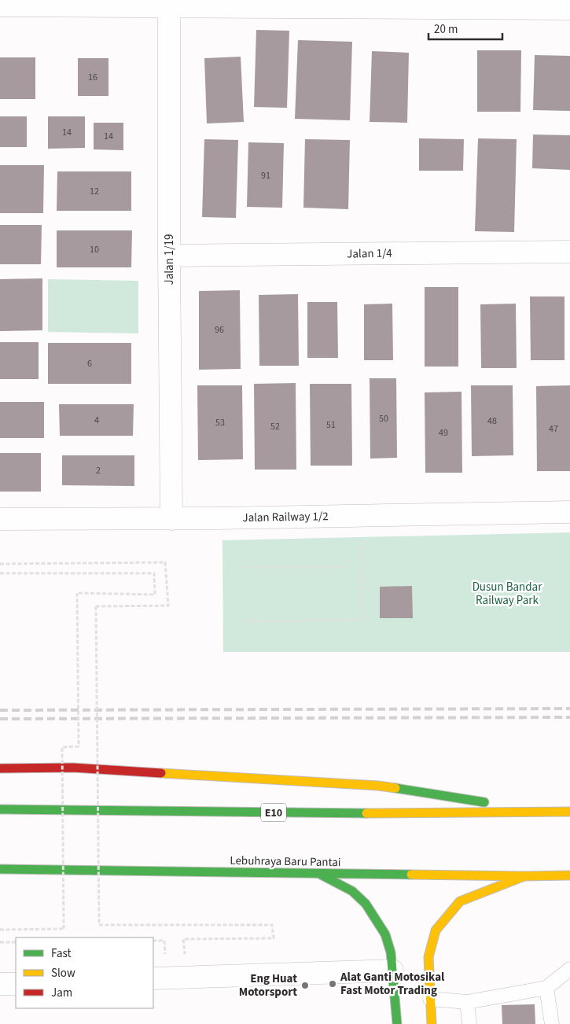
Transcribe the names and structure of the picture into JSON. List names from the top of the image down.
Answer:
{
  "streets": {
    "main road": ["E10", "Lebuhraya Baru Pantai"],
    "street": ["Jalan 1/4", "Jalan 1/19", "Jalan Railway 1/2"]
  },
  "crossings": [
    ["Jalan 1/4", "Jalan 1/19"],
    ["Jalan 1/19", "Jalan Railway 1/2"]
  ],
  "parks": ["Dusun Bandar Railway Park"],
  "places": ["Alat Ganti Motosikal Fast Motor Trading", "Eng Huat Motorsport"],
  "house_numbers": [
    "16",
    "14",
    "14",
    "91",
    "12",
    "10",
    "96",
    "6",
    "50",
    "4",
    "48",
    "53",
    "51",
    "52",
    "47",
    "49",
    "2"
  ],
  "legend": ["Fast", "Slow", "Jam"],
  "scale_bar": "20 m"
}
